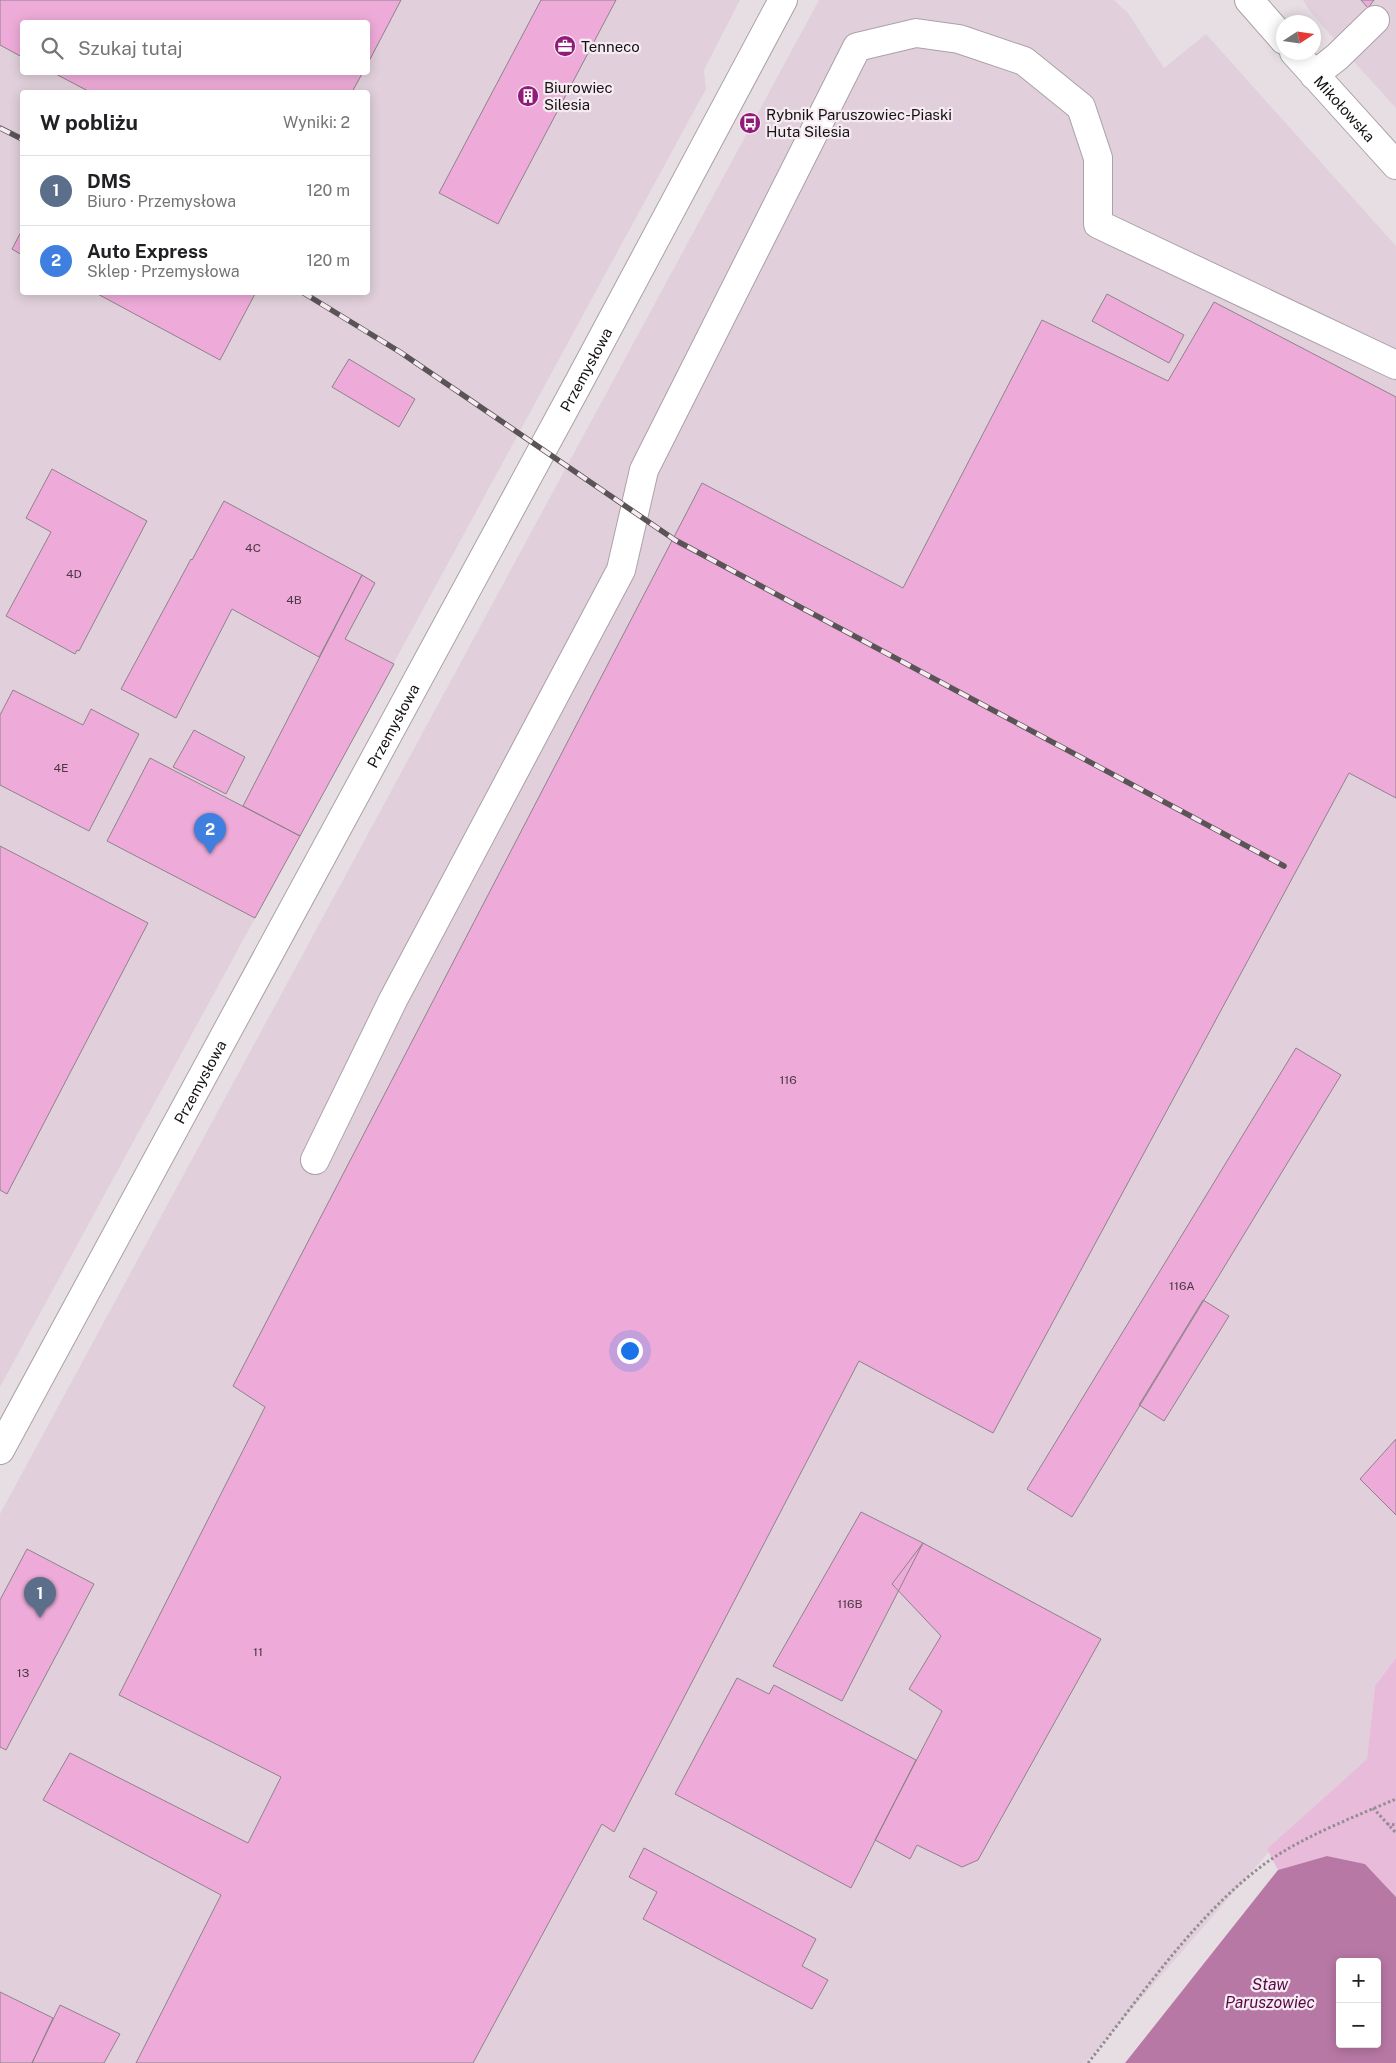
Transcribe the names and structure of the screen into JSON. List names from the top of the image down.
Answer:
{
  "streets": {
    "street": ["Mikołowska", "Przemysłowa"]
  },
  "water": ["Staw Paruszowiec"],
  "places": {
    "office": ["Tenneco"],
    "building": ["Biurowiec Silesia"],
    "bus stop": ["Rybnik Paruszowiec-Piaski Huta Silesia"]
  },
  "house_numbers": [
    "4C",
    "4D",
    "4B",
    "4E",
    "116",
    "116A",
    "116B",
    "11",
    "13"
  ],
  "north": "right",
  "page": {
    "search": "Szukaj tutaj",
    "heading": ["W pobliżu", "Wyniki: 2"],
    "list": [
      {
        "mark": "1",
        "name": "DMS",
        "note": "Biuro · Przemysłowa",
        "value": "120 m"
      },
      {
        "mark": "2",
        "name": "Auto Express",
        "note": "Sklep · Przemysłowa",
        "value": "120 m"
      }
    ],
    "pins": ["2", "1"],
    "map_buttons": ["+", "−"]
  }
}
